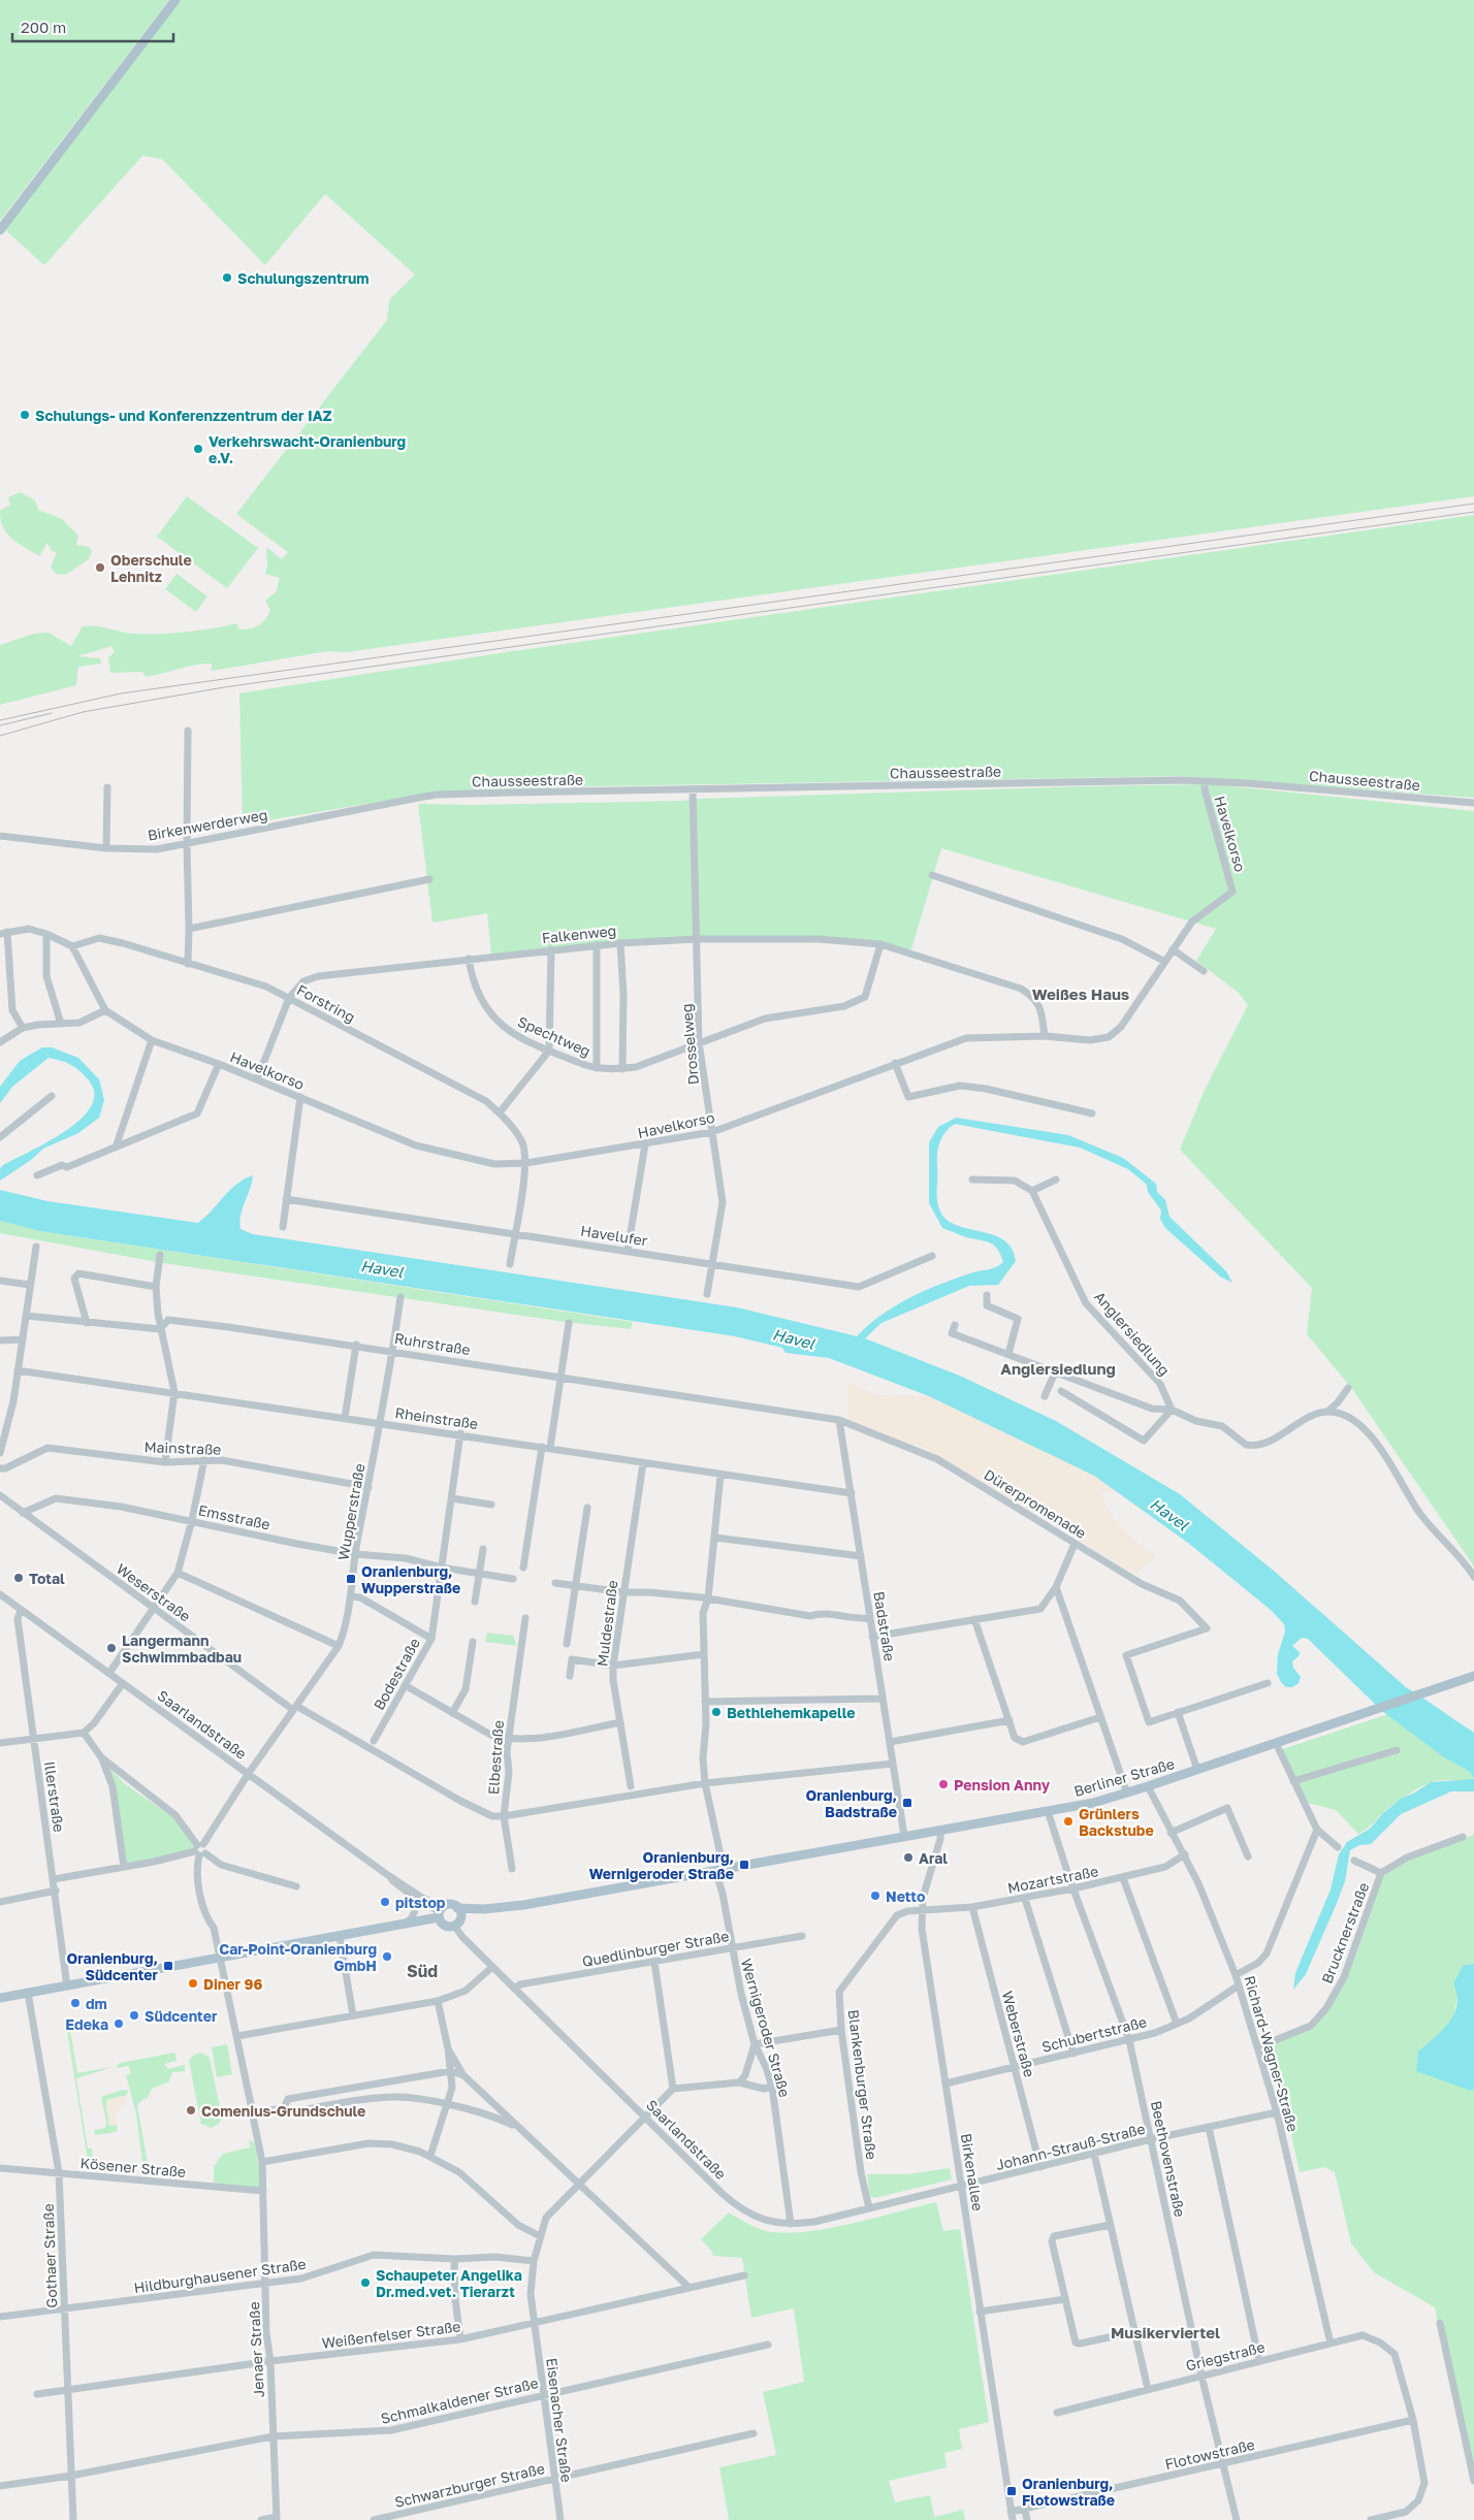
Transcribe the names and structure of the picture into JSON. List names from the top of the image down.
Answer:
{
  "streets": {
    "main road": ["Berliner Straße"],
    "street": [
      "Chausseestraße",
      "Birkenwerderweg",
      "Havelkorso",
      "Falkenweg",
      "Forstring",
      "Spechtweg",
      "Drosselweg",
      "Havelufer",
      "Anglersiedlung",
      "Ruhrstraße",
      "Rheinstraße",
      "Mainstraße",
      "Dürerpromenade",
      "Wupperstraße",
      "Emsstraße",
      "Weserstraße",
      "Muldestraße",
      "Badstraße",
      "Bodestraße",
      "Saarlandstraße",
      "Elbestraße",
      "Illerstraße",
      "Mozartstraße",
      "Brucknerstraße",
      "Quedlinburger Straße",
      "Wernigeroder Straße",
      "Weberstraße",
      "Schubertstraße",
      "Richard-Wagner-Straße",
      "Blankenburger Straße",
      "Johann-Strauß-Straße",
      "Beethovenstraße",
      "Kösener Straße",
      "Birkenallee",
      "Gothaer Straße",
      "Hildburghausener Straße",
      "Weißenfelser Straße",
      "Jenaer Straße",
      "Griegstraße",
      "Schmalkaldener Straße",
      "Eisenacher Straße",
      "Flotowstraße",
      "Schwarzburger Straße"
    ]
  },
  "crossings": [
    ["Chausseestraße", "Birkenwerderweg"],
    ["Chausseestraße", "Havelkorso"],
    ["Chausseestraße", "Drosselweg"],
    ["Havelkorso", "Falkenweg"],
    ["Havelkorso", "Forstring"],
    ["Havelkorso", "Drosselweg"],
    ["Falkenweg", "Forstring"],
    ["Falkenweg", "Spechtweg"],
    ["Falkenweg", "Drosselweg"],
    ["Spechtweg", "Drosselweg"],
    ["Drosselweg", "Havelufer"],
    ["Ruhrstraße", "Dürerpromenade"],
    ["Ruhrstraße", "Wupperstraße"],
    ["Ruhrstraße", "Badstraße"],
    ["Rheinstraße", "Wupperstraße"],
    ["Rheinstraße", "Muldestraße"],
    ["Rheinstraße", "Badstraße"],
    ["Rheinstraße", "Bodestraße"],
    ["Mainstraße", "Wupperstraße"],
    ["Dürerpromenade", "Badstraße"],
    ["Wupperstraße", "Emsstraße"],
    ["Wupperstraße", "Weserstraße"],
    ["Wupperstraße", "Saarlandstraße"],
    ["Emsstraße", "Weserstraße"],
    ["Emsstraße", "Bodestraße"],
    ["Weserstraße", "Elbestraße"],
    ["Badstraße", "Berliner Straße"],
    ["Saarlandstraße", "Berliner Straße"],
    ["Saarlandstraße", "Illerstraße"],
    ["Saarlandstraße", "Quedlinburger Straße"],
    ["Saarlandstraße", "Wernigeroder Straße"],
    ["Saarlandstraße", "Blankenburger Straße"],
    ["Saarlandstraße", "Johann-Strauß-Straße"],
    ["Saarlandstraße", "Birkenallee"],
    ["Saarlandstraße", "Eisenacher Straße"],
    ["Berliner Straße", "Wernigeroder Straße"],
    ["Berliner Straße", "Richard-Wagner-Straße"],
    ["Berliner Straße", "Beethovenstraße"],
    ["Berliner Straße", "Birkenallee"],
    ["Mozartstraße", "Weberstraße"],
    ["Mozartstraße", "Richard-Wagner-Straße"],
    ["Mozartstraße", "Blankenburger Straße"],
    ["Mozartstraße", "Beethovenstraße"],
    ["Mozartstraße", "Birkenallee"],
    ["Brucknerstraße", "Richard-Wagner-Straße"],
    ["Quedlinburger Straße", "Wernigeroder Straße"],
    ["Weberstraße", "Schubertstraße"],
    ["Weberstraße", "Johann-Strauß-Straße"],
    ["Schubertstraße", "Richard-Wagner-Straße"],
    ["Schubertstraße", "Beethovenstraße"],
    ["Schubertstraße", "Birkenallee"],
    ["Richard-Wagner-Straße", "Johann-Strauß-Straße"],
    ["Richard-Wagner-Straße", "Griegstraße"],
    ["Blankenburger Straße", "Birkenallee"],
    ["Johann-Strauß-Straße", "Beethovenstraße"],
    ["Johann-Strauß-Straße", "Birkenallee"],
    ["Beethovenstraße", "Griegstraße"],
    ["Beethovenstraße", "Flotowstraße"],
    ["Kösener Straße", "Gothaer Straße"],
    ["Kösener Straße", "Jenaer Straße"],
    ["Birkenallee", "Flotowstraße"],
    ["Gothaer Straße", "Hildburghausener Straße"],
    ["Gothaer Straße", "Weißenfelser Straße"],
    ["Gothaer Straße", "Schmalkaldener Straße"],
    ["Hildburghausener Straße", "Jenaer Straße"],
    ["Hildburghausener Straße", "Eisenacher Straße"],
    ["Weißenfelser Straße", "Jenaer Straße"],
    ["Weißenfelser Straße", "Eisenacher Straße"],
    ["Jenaer Straße", "Schmalkaldener Straße"],
    ["Griegstraße", "Flotowstraße"],
    ["Schmalkaldener Straße", "Eisenacher Straße"],
    ["Eisenacher Straße", "Schwarzburger Straße"]
  ],
  "districts": [
    "Weißes Haus",
    "Anglersiedlung",
    "Süd",
    "Musikerviertel"
  ],
  "water": ["Havel"],
  "places": {
    "other": [
      "Schulungszentrum",
      "Schulungs- und Konferenzzentrum der IAZ",
      "Verkehrswacht-Oranienburg e.V.",
      "Oberschule Lehnitz",
      "Total",
      "Langermann Schwimmbadbau",
      "Bethlehemkapelle",
      "Pension Anny",
      "Grünlers Backstube",
      "Aral",
      "Netto",
      "pitstop",
      "Car-Point-Oranienburg GmbH",
      "Diner 96",
      "dm",
      "Südcenter",
      "Edeka",
      "Comenius-Grundschule",
      "Schaupeter Angelika Dr.med.vet. Tierarzt"
    ],
    "transit": [
      "Oranienburg, Wupperstraße",
      "Oranienburg, Badstraße",
      "Oranienburg, Wernigeroder Straße",
      "Oranienburg, Südcenter",
      "Oranienburg, Flotowstraße"
    ]
  },
  "scale_bar": "200 m"
}
